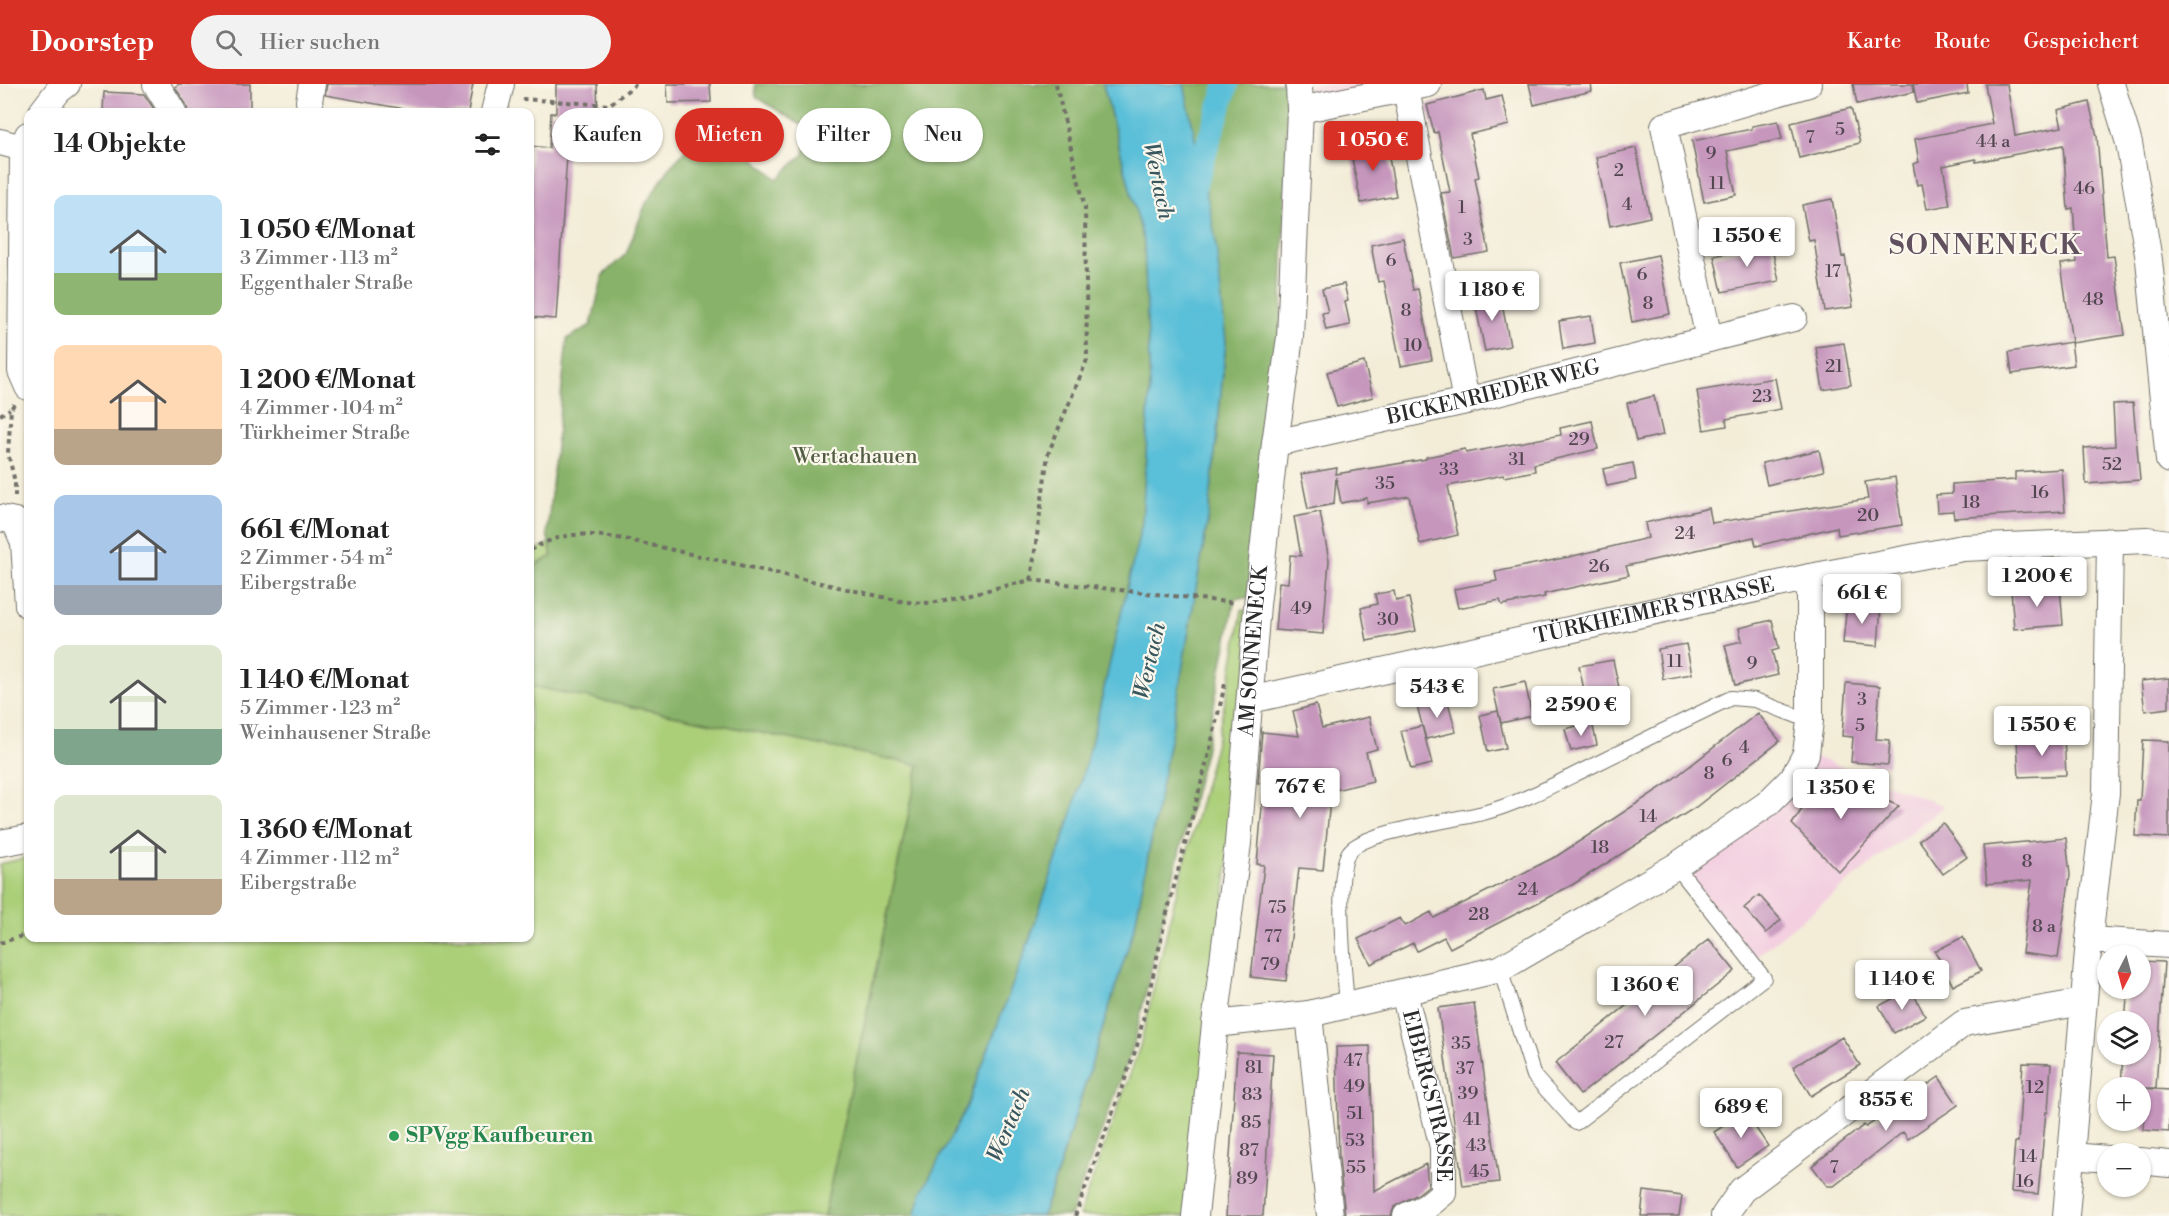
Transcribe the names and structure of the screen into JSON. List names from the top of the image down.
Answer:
{
  "streets": {
    "street": [
      "BICKENRIEDER WEG",
      "TÜRKHEIMER STRASSE",
      "AM SONNENECK",
      "EIBERGSTRASSE"
    ]
  },
  "crossings": [
    ["BICKENRIEDER WEG", "AM SONNENECK"],
    ["TÜRKHEIMER STRASSE", "AM SONNENECK"],
    ["TÜRKHEIMER STRASSE", "EIBERGSTRASSE"],
    ["AM SONNENECK", "EIBERGSTRASSE"]
  ],
  "districts": ["SONNENECK"],
  "water": ["Wertach"],
  "parks": ["Wertachauen"],
  "places": ["SPVgg Kaufbeuren"],
  "house_numbers": [
    "5",
    "7",
    "44 a",
    "9",
    "2",
    "11",
    "46",
    "4",
    "1",
    "3",
    "6",
    "17",
    "6",
    "48",
    "8",
    "8",
    "10",
    "21",
    "23",
    "29",
    "31",
    "52",
    "33",
    "35",
    "16",
    "18",
    "20",
    "24",
    "26",
    "49",
    "30",
    "11",
    "9",
    "3",
    "5",
    "4",
    "6",
    "8",
    "14",
    "18",
    "8",
    "24",
    "75",
    "28",
    "8 a",
    "77",
    "79",
    "27",
    "35",
    "47",
    "81",
    "37",
    "49",
    "12",
    "39",
    "83",
    "51",
    "41",
    "85",
    "53",
    "43",
    "87",
    "14",
    "55",
    "7",
    "45",
    "89",
    "16"
  ],
  "north": "bottom",
  "page": {
    "header": "Doorstep",
    "search": "Hier suchen",
    "nav": ["Karte", "Route", "Gespeichert"],
    "chip": [
      "Kaufen",
      "Mieten",
      "Filter",
      "Neu"
    ],
    "heading": "14 Objekte",
    "price": [
      "1 050 €",
      "1 550 €",
      "1 180 €",
      "1 200 €",
      "661 €",
      "543 €",
      "2 590 €",
      "1 550 €",
      "767 €",
      "1 350 €",
      "1 140 €",
      "1 360 €",
      "855 €",
      "689 €"
    ],
    "list": [
      {
        "name": "1 050 €/Monat",
        "note": "3 Zimmer · 113 m² · Eggenthaler Straße"
      },
      {
        "name": "1 200 €/Monat",
        "note": "4 Zimmer · 104 m² · Türkheimer Straße"
      },
      {
        "name": "661 €/Monat",
        "note": "2 Zimmer · 54 m² · Eibergstraße"
      },
      {
        "name": "1 140 €/Monat",
        "note": "5 Zimmer · 123 m² · Weinhausener Straße"
      },
      {
        "name": "1 360 €/Monat",
        "note": "4 Zimmer · 112 m² · Eibergstraße"
      }
    ],
    "map_buttons": ["+", "−"]
  }
}
